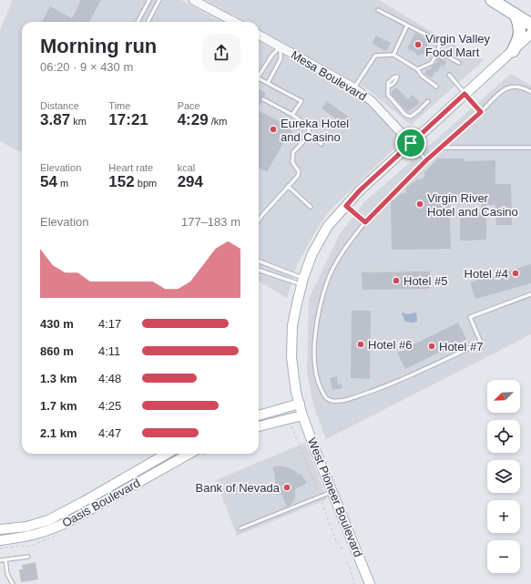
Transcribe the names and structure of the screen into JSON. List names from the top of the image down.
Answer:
{
  "streets": {
    "main road": ["West Pioneer Boulevard", "Oasis Boulevard"],
    "street": ["Mesa Boulevard"]
  },
  "crossings": [
    ["Mesa Boulevard", "West Pioneer Boulevard"]
  ],
  "places": [
    "Virgin Valley Food Mart",
    "Eureka Hotel and Casino",
    "Virgin River Hotel and Casino",
    "Hotel #4",
    "Hotel #5",
    "Hotel #6",
    "Hotel #7",
    "Bank of Nevada"
  ],
  "north": "bottom left",
  "page": {
    "heading": ["Morning run", "06:20 · 9 × 430 m"],
    "stats": [
      ["Distance", "3.87 km"],
      ["Time", "17:21"],
      ["Pace", "4:29 /km"],
      ["Elevation", "54 m"],
      ["Heart rate", "152 bpm"],
      ["kcal", "294"]
    ],
    "chart": ["Elevation", "177–183 m"],
    "list": [
      {
        "name": "430 m",
        "note": "4:17"
      },
      {
        "name": "860 m",
        "note": "4:11"
      },
      {
        "name": "1.3 km",
        "note": "4:48"
      },
      {
        "name": "1.7 km",
        "note": "4:25"
      },
      {
        "name": "2.1 km",
        "note": "4:47"
      }
    ],
    "map_buttons": ["+", "−"]
  }
}
